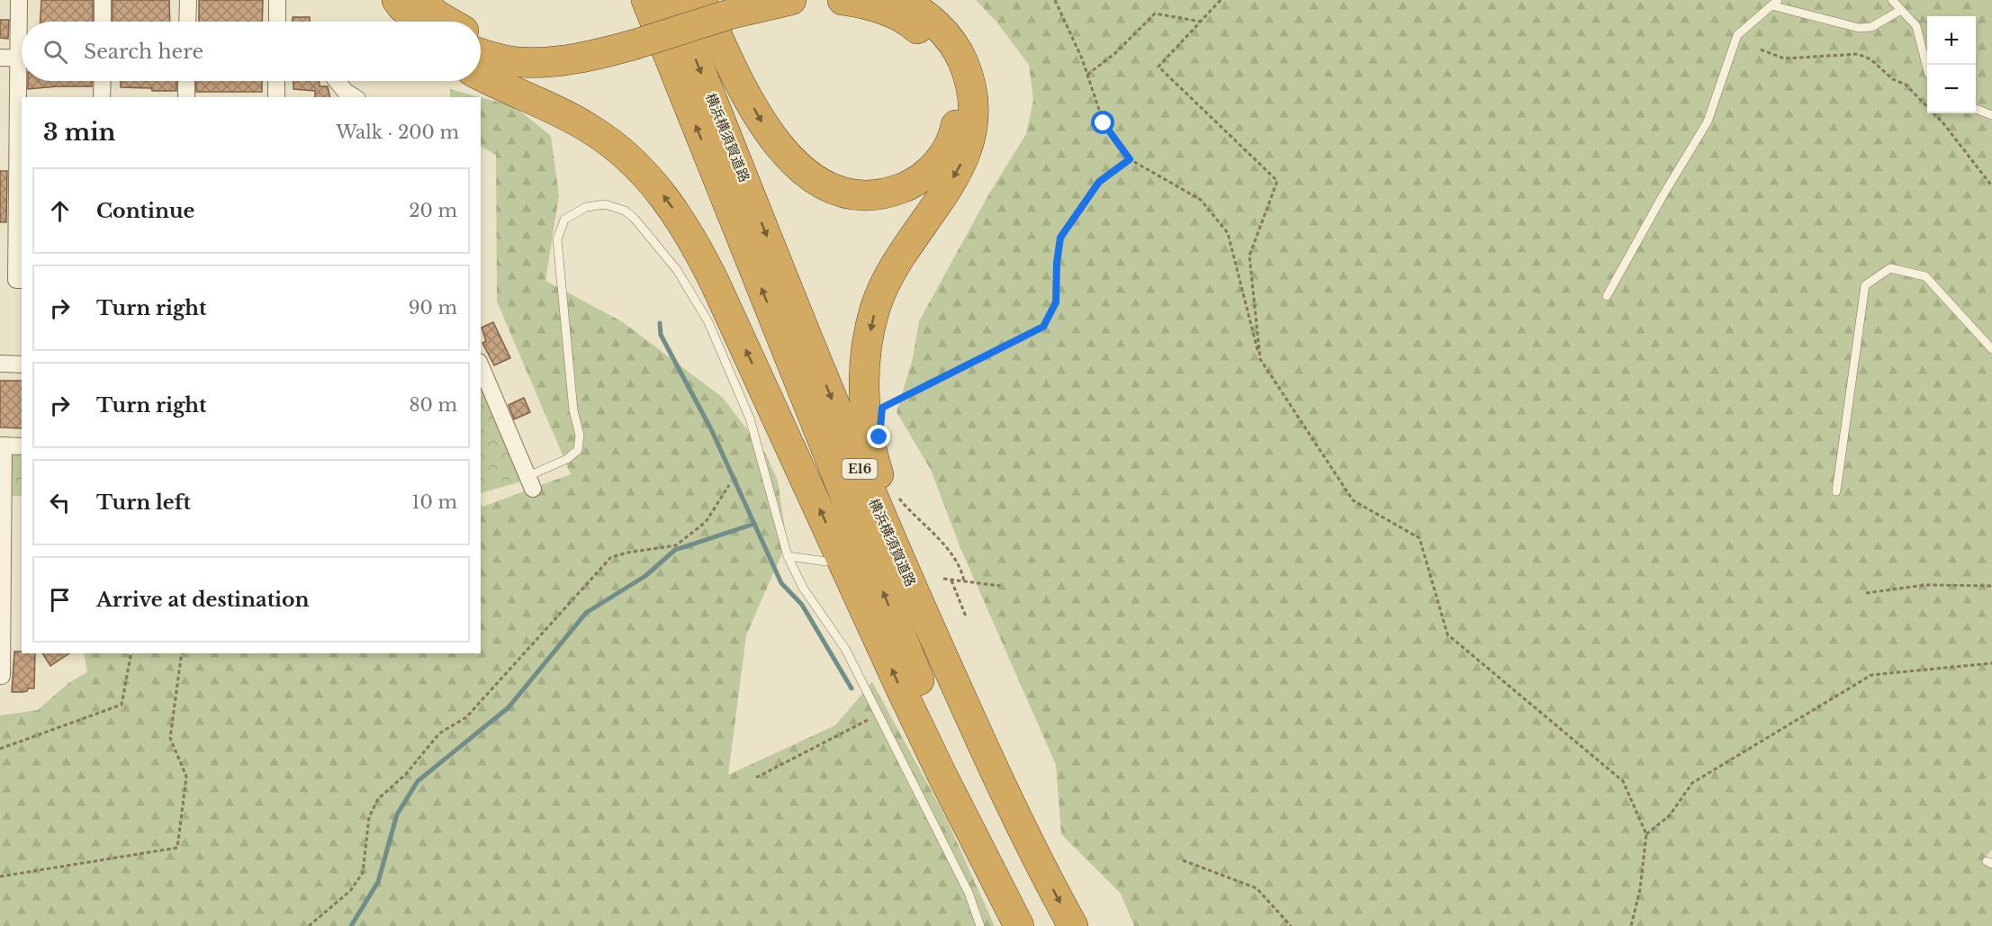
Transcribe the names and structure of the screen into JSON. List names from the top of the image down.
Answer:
{
  "streets": {
    "highway": ["横浜横須賀道路", "E16"]
  },
  "page": {
    "map_buttons": ["+", "−"],
    "search": "Search here",
    "heading": ["3 min", "Walk · 200 m"],
    "list": [
      ["Continue", "20 m"],
      ["Turn right", "90 m"],
      ["Turn right", "80 m"],
      ["Turn left", "10 m"],
      "Arrive at destination"
    ]
  }
}
